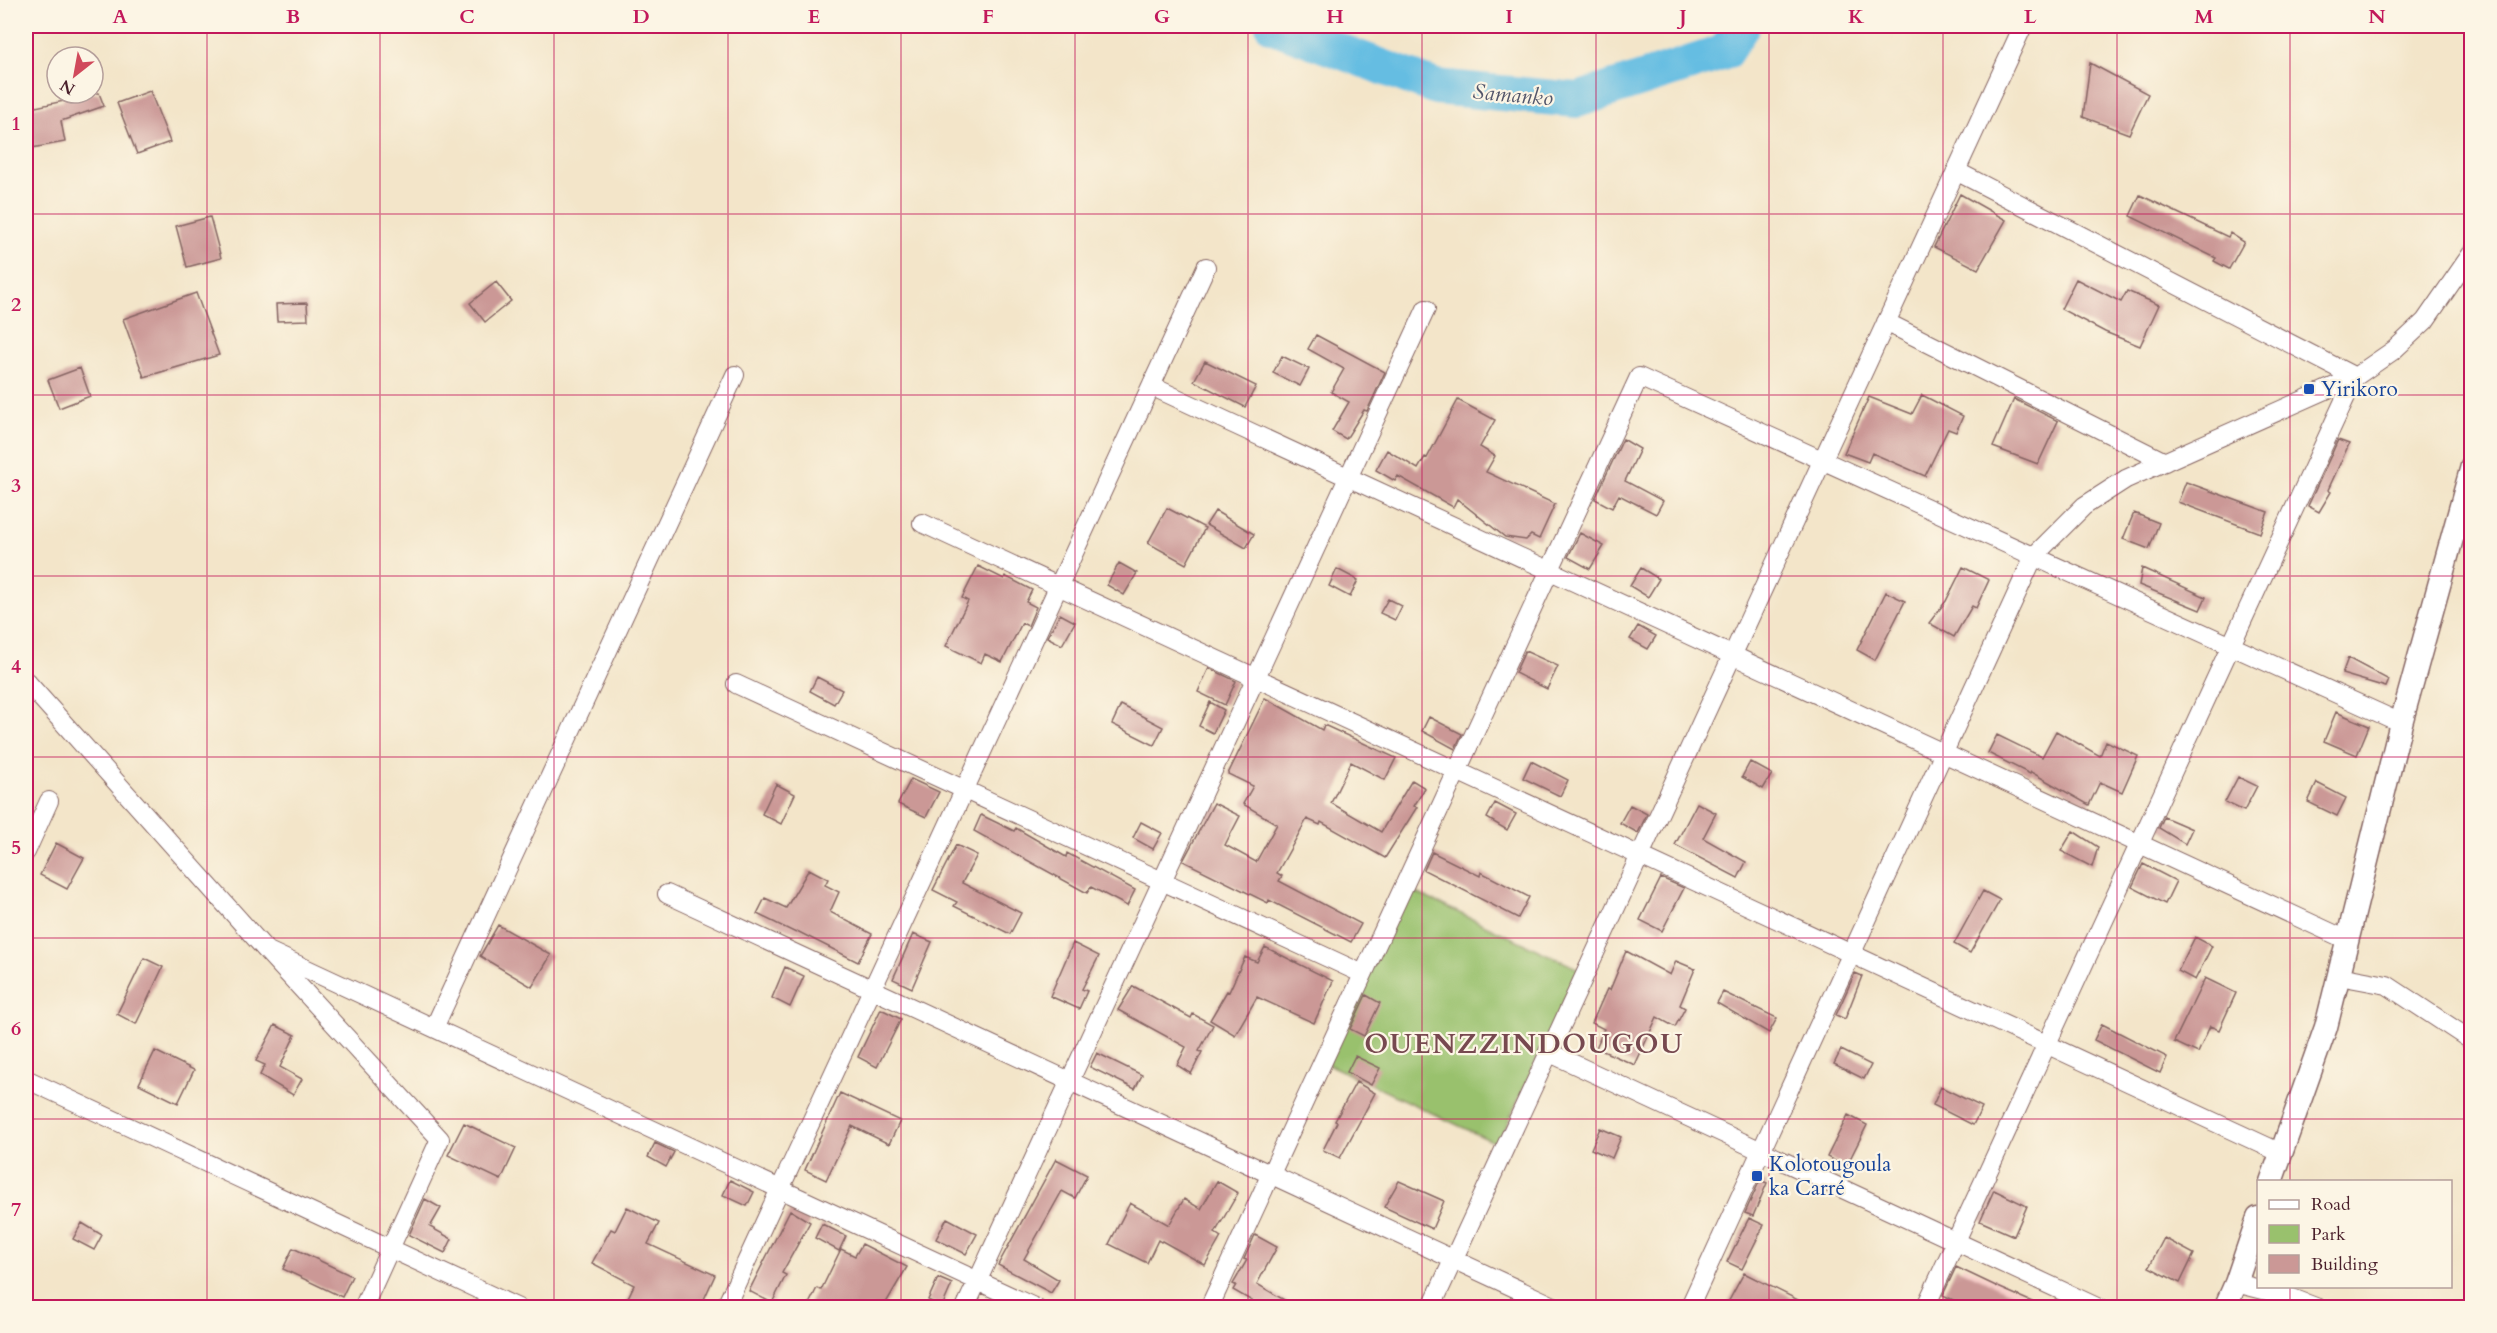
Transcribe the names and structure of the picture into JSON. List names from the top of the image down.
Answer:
{
  "districts": ["OUENZZINDOUGOU"],
  "water": ["Samanko"],
  "places": {
    "transit": ["Yirikoro", "Kolotougoula ka Carré"]
  },
  "legend": ["Road", "Park", "Building"],
  "north": "bottom left",
  "grid": {
    "columns": [
      "A",
      "B",
      "C",
      "D",
      "E",
      "F",
      "G",
      "H",
      "I",
      "J",
      "K",
      "L",
      "M",
      "N"
    ],
    "rows": [
      "1",
      "2",
      "3",
      "4",
      "5",
      "6",
      "7"
    ]
  }
}
